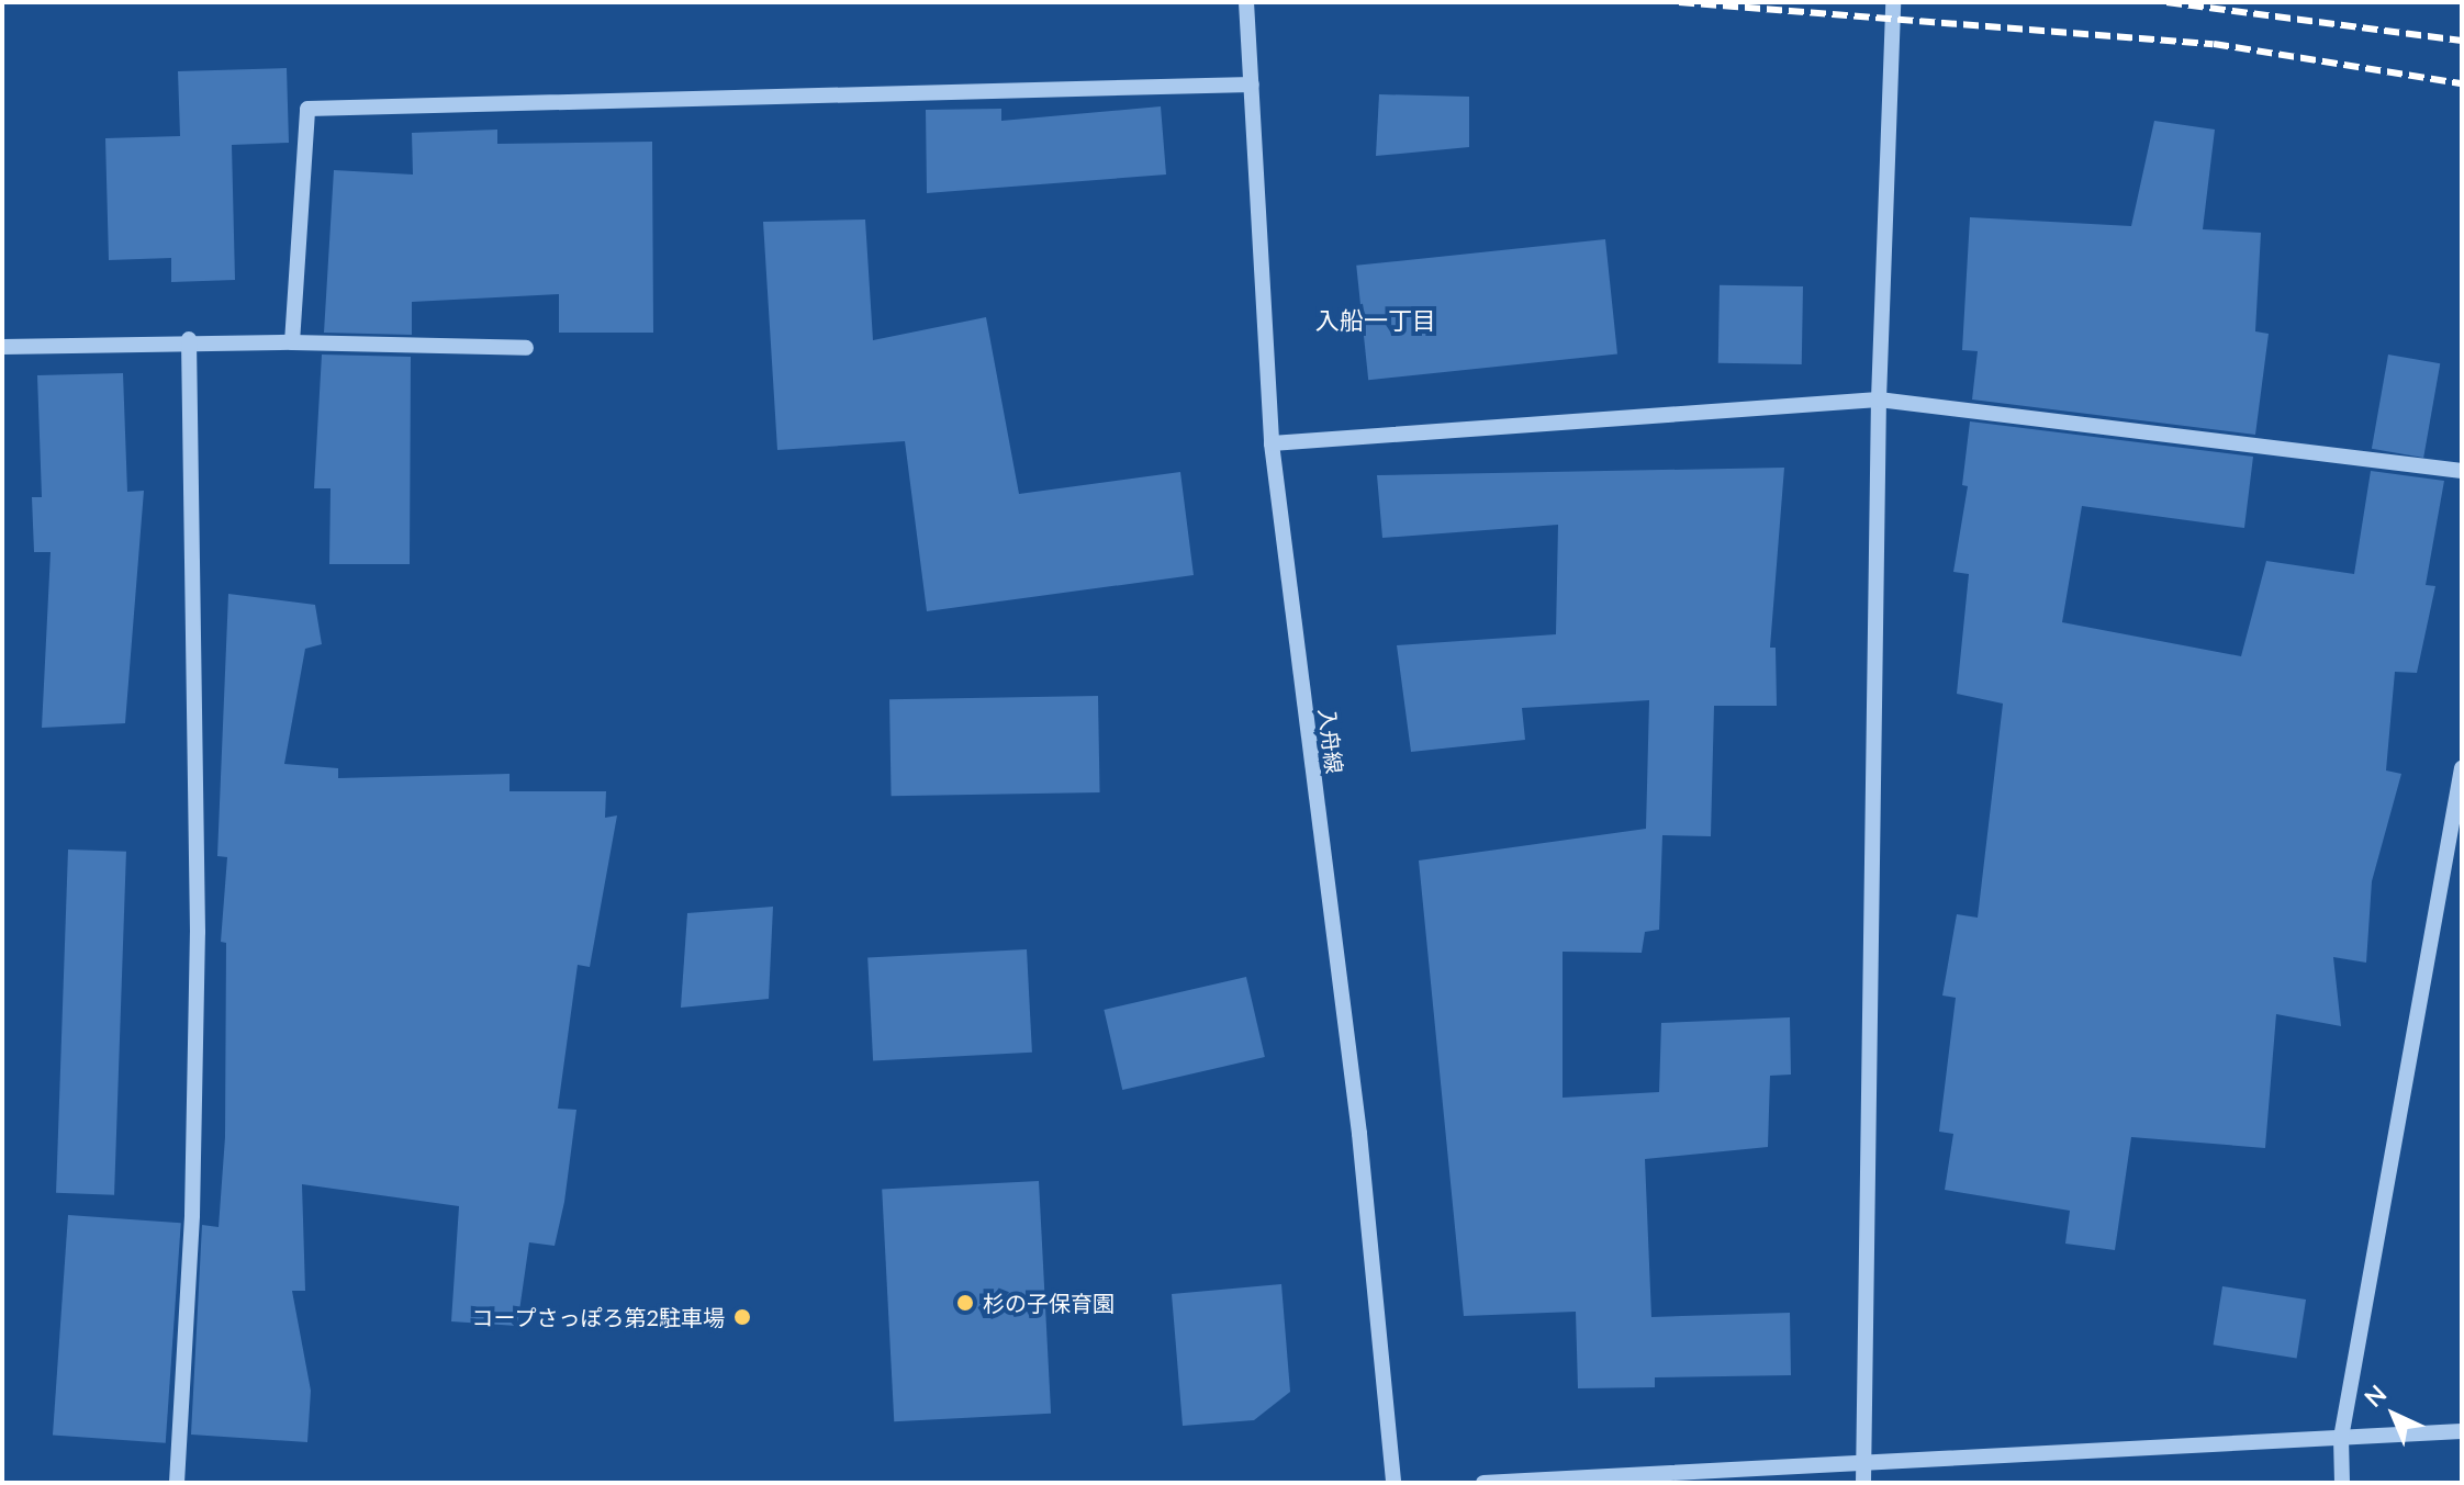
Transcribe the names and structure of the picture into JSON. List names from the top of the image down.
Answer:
{
  "streets": {
    "street": ["入舟線"]
  },
  "districts": ["入船一丁目"],
  "places": ["杉の子保育園", "コープさっぽろ第2駐車場"],
  "north": "top left"
}
